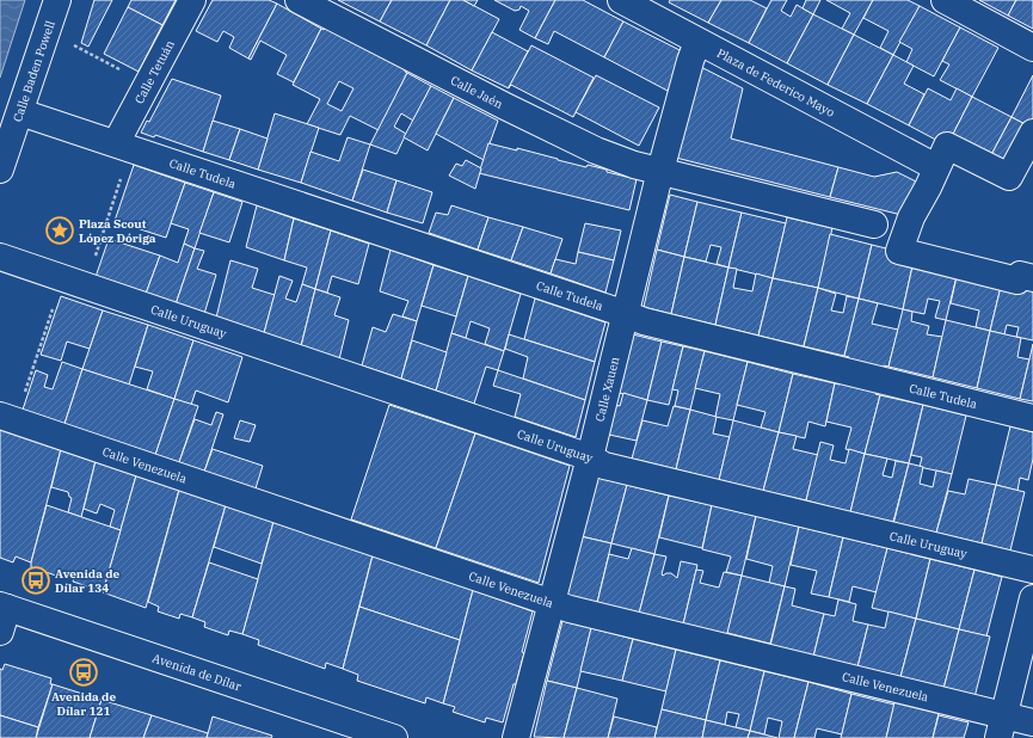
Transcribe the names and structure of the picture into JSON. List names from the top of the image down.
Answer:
{
  "streets": {
    "street": [
      "Calle Baden Powell",
      "Calle Tetuán",
      "Plaza de Federico Mayo",
      "Calle Jaén",
      "Calle Tudela",
      "Calle Uruguay",
      "Calle Xauen",
      "Calle Venezuela",
      "Avenida de Dílar"
    ]
  },
  "crossings": [
    ["Calle Tetuán", "Calle Tudela"],
    ["Plaza de Federico Mayo", "Calle Xauen"],
    ["Calle Jaén", "Calle Xauen"],
    ["Calle Tudela", "Calle Xauen"],
    ["Calle Uruguay", "Calle Xauen"],
    ["Calle Xauen", "Calle Venezuela"]
  ],
  "places": {
    "place": ["Plaza Scout López Dóriga"],
    "bus stop": ["Avenida de Dílar 134", "Avenida de Dílar 121"]
  }
}
